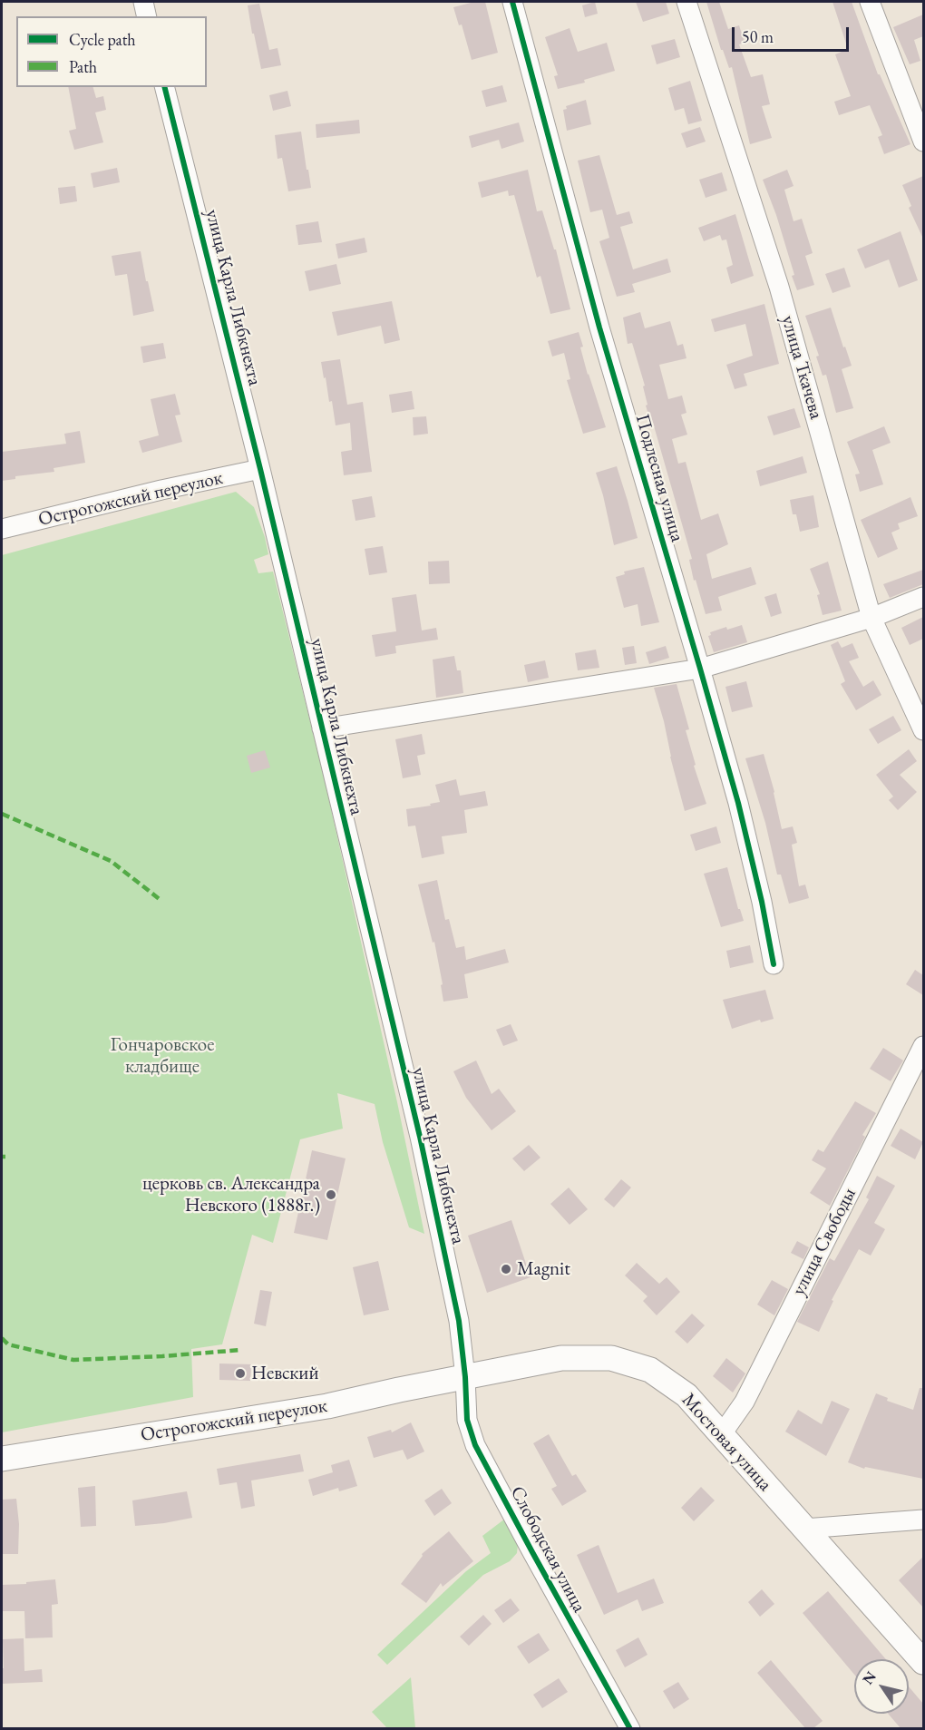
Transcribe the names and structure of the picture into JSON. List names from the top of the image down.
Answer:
{
  "streets": {
    "main road": ["Острогожский переулок", "Мостовая улица"],
    "street": [
      "улица Карла Либкнехта",
      "улица Ткачева",
      "Подлесная улица",
      "улица Свободы",
      "Слободская улица"
    ]
  },
  "crossings": [
    ["улица Карла Либкнехта", "Острогожский переулок"],
    ["улица Карла Либкнехта", "Мостовая улица"],
    ["улица Карла Либкнехта", "Слободская улица"],
    ["Острогожский переулок", "Мостовая улица"],
    ["Острогожский переулок", "Слободская улица"],
    ["улица Свободы", "Мостовая улица"],
    ["Мостовая улица", "Слободская улица"]
  ],
  "parks": ["Гончаровское кладбище"],
  "places": ["церковь св. Александра Невского (1888г.)", "Magnit", "Невский"],
  "legend": ["Cycle path", "Path"],
  "scale_bar": "50 m",
  "north": "top left"
}
